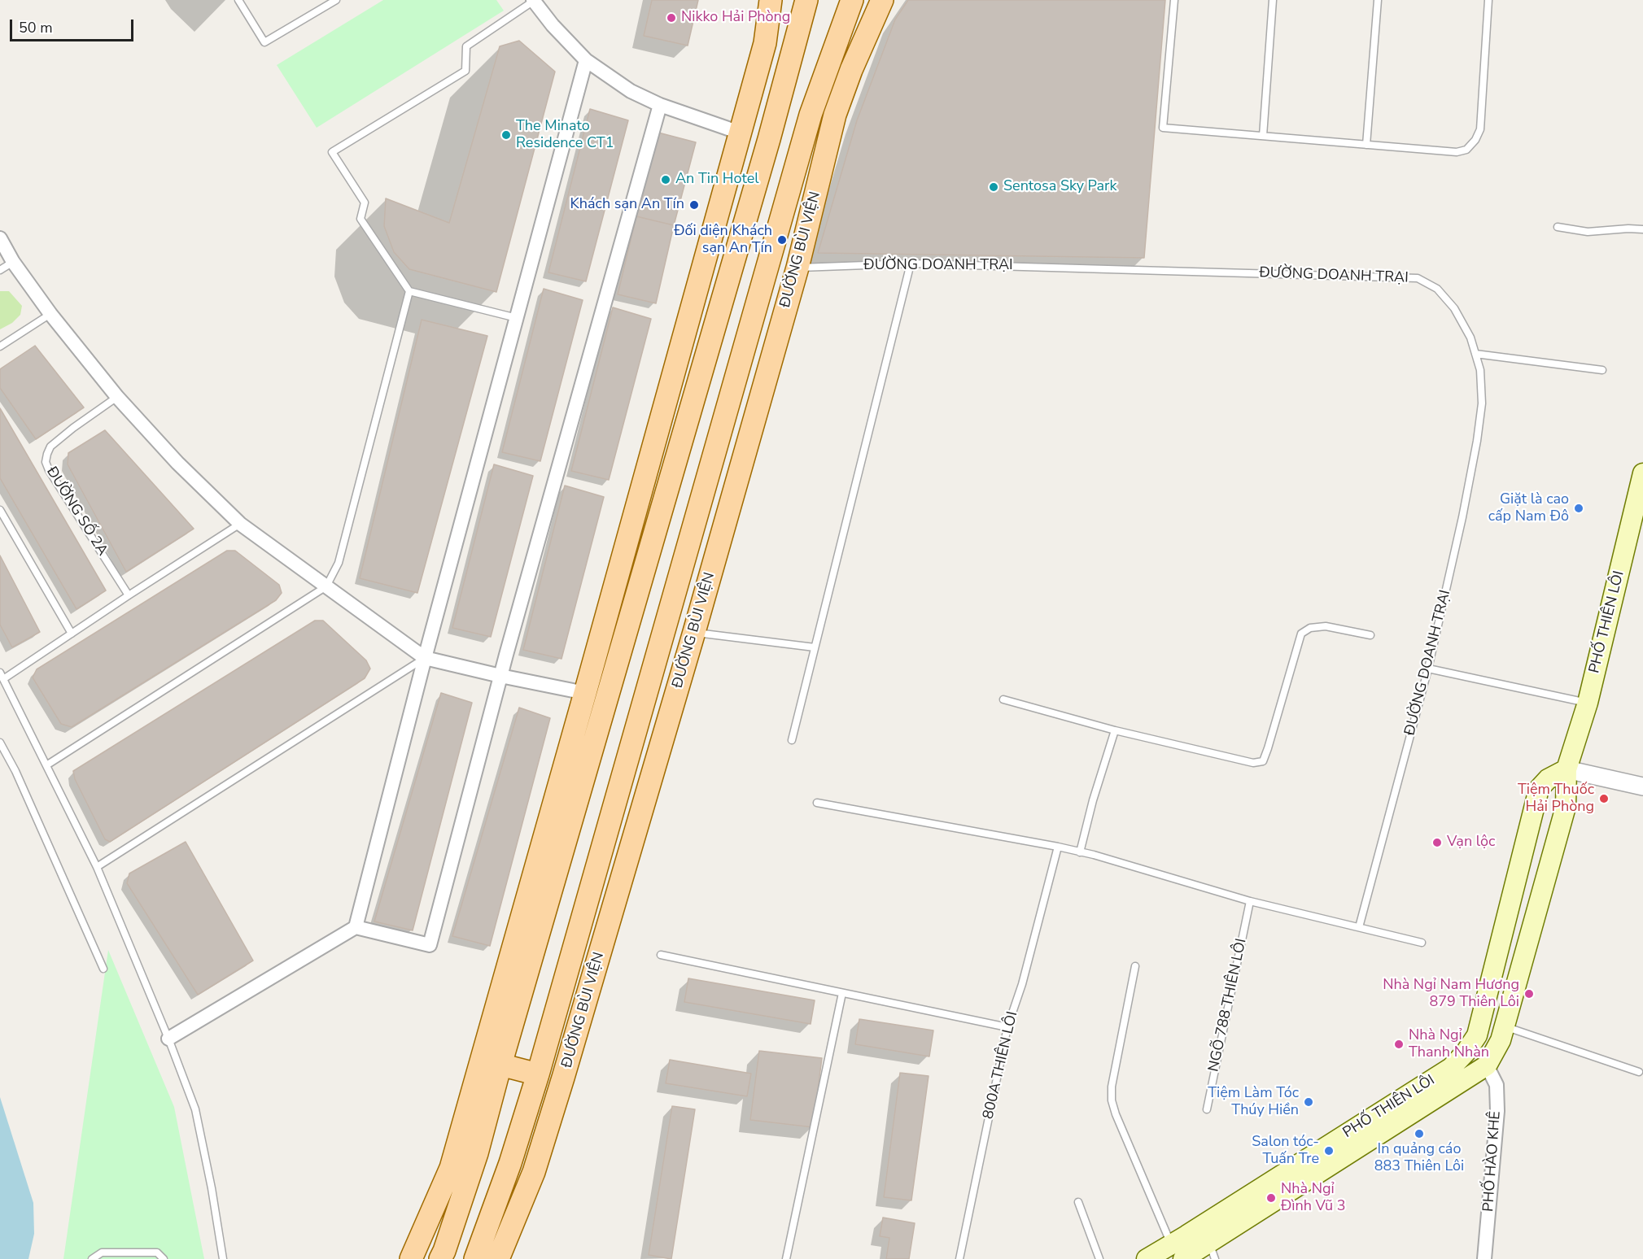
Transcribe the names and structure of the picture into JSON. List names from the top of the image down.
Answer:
{
  "streets": {
    "main road": ["ĐƯỜNG BÙI VIỆN", "PHỐ THIÊN LÔI"],
    "street": ["PHỐ HÀO KHÊ"],
    "lane": [
      "ĐƯỜNG DOANH TRẠI",
      "ĐƯỜNG SỐ 2A",
      "NGÕ 788 THIÊN LÔI",
      "800A THIÊN LÔI"
    ]
  },
  "crossings": [
    ["ĐƯỜNG BÙI VIỆN", "ĐƯỜNG DOANH TRẠI"],
    ["PHỐ THIÊN LÔI", "PHỐ HÀO KHÊ"]
  ],
  "places": [
    "Nikko Hải Phòng",
    "The Minato Residence CT1",
    "An Tin Hotel",
    "Sentosa Sky Park",
    "Khách sạn An Tín",
    "Đối diện Khách sạn An Tín",
    "Giặt là cao cấp Nam Đô",
    "Tiệm Thuốc Hải Phòng",
    "Vạn lộc",
    "Nhà Ngỉ Nam Hương 879 Thiên Lôi",
    "Nhà Ngỉ Thanh Nhàn",
    "Tiệm Làm Tóc Thúy Hiền",
    "In quảng cáo 883 Thiên Lôi",
    "Salon tóc- Tuấn Tre",
    "Nhà Ngỉ Đình Vũ 3"
  ],
  "scale_bar": "50 m"
}
